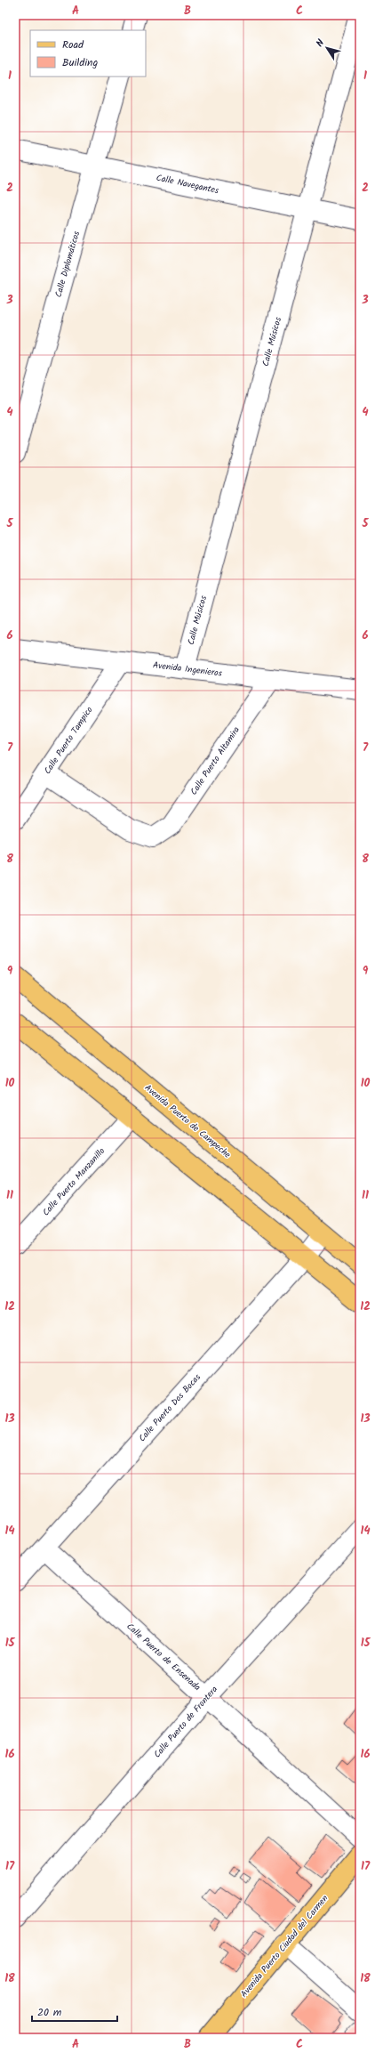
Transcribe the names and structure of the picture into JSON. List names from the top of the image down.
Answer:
{
  "streets": {
    "main road": ["Avenida Puerto de Campeche", "Avenida Puerto Ciudad del Carmen"],
    "street": [
      "Calle Navegantes",
      "Calle Diplomáticos",
      "Calle Músicos",
      "Avenida Ingenieros",
      "Calle Puerto Tampico",
      "Calle Puerto Altamira",
      "Calle Puerto Manzanillo",
      "Calle Puerto Dos Bocas",
      "Calle Puerto de Ensenada",
      "Calle Puerto de Frontera"
    ]
  },
  "crossings": [
    ["Calle Navegantes", "Calle Diplomáticos"],
    ["Calle Navegantes", "Calle Músicos"],
    ["Calle Músicos", "Avenida Ingenieros"],
    ["Avenida Ingenieros", "Calle Puerto Tampico"],
    ["Avenida Ingenieros", "Calle Puerto Altamira"],
    ["Calle Puerto Tampico", "Calle Puerto Altamira"],
    ["Avenida Puerto de Campeche", "Calle Puerto Dos Bocas"],
    ["Calle Puerto Dos Bocas", "Calle Puerto de Ensenada"],
    ["Calle Puerto de Ensenada", "Calle Puerto de Frontera"]
  ],
  "legend": ["Road", "Building"],
  "scale_bar": "20 m",
  "north": "top left",
  "grid": {
    "columns": ["A", "B", "C"],
    "rows": [
      "1",
      "2",
      "3",
      "4",
      "5",
      "6",
      "7",
      "8",
      "9",
      "10",
      "11",
      "12",
      "13",
      "14",
      "15",
      "16",
      "17",
      "18"
    ]
  }
}
